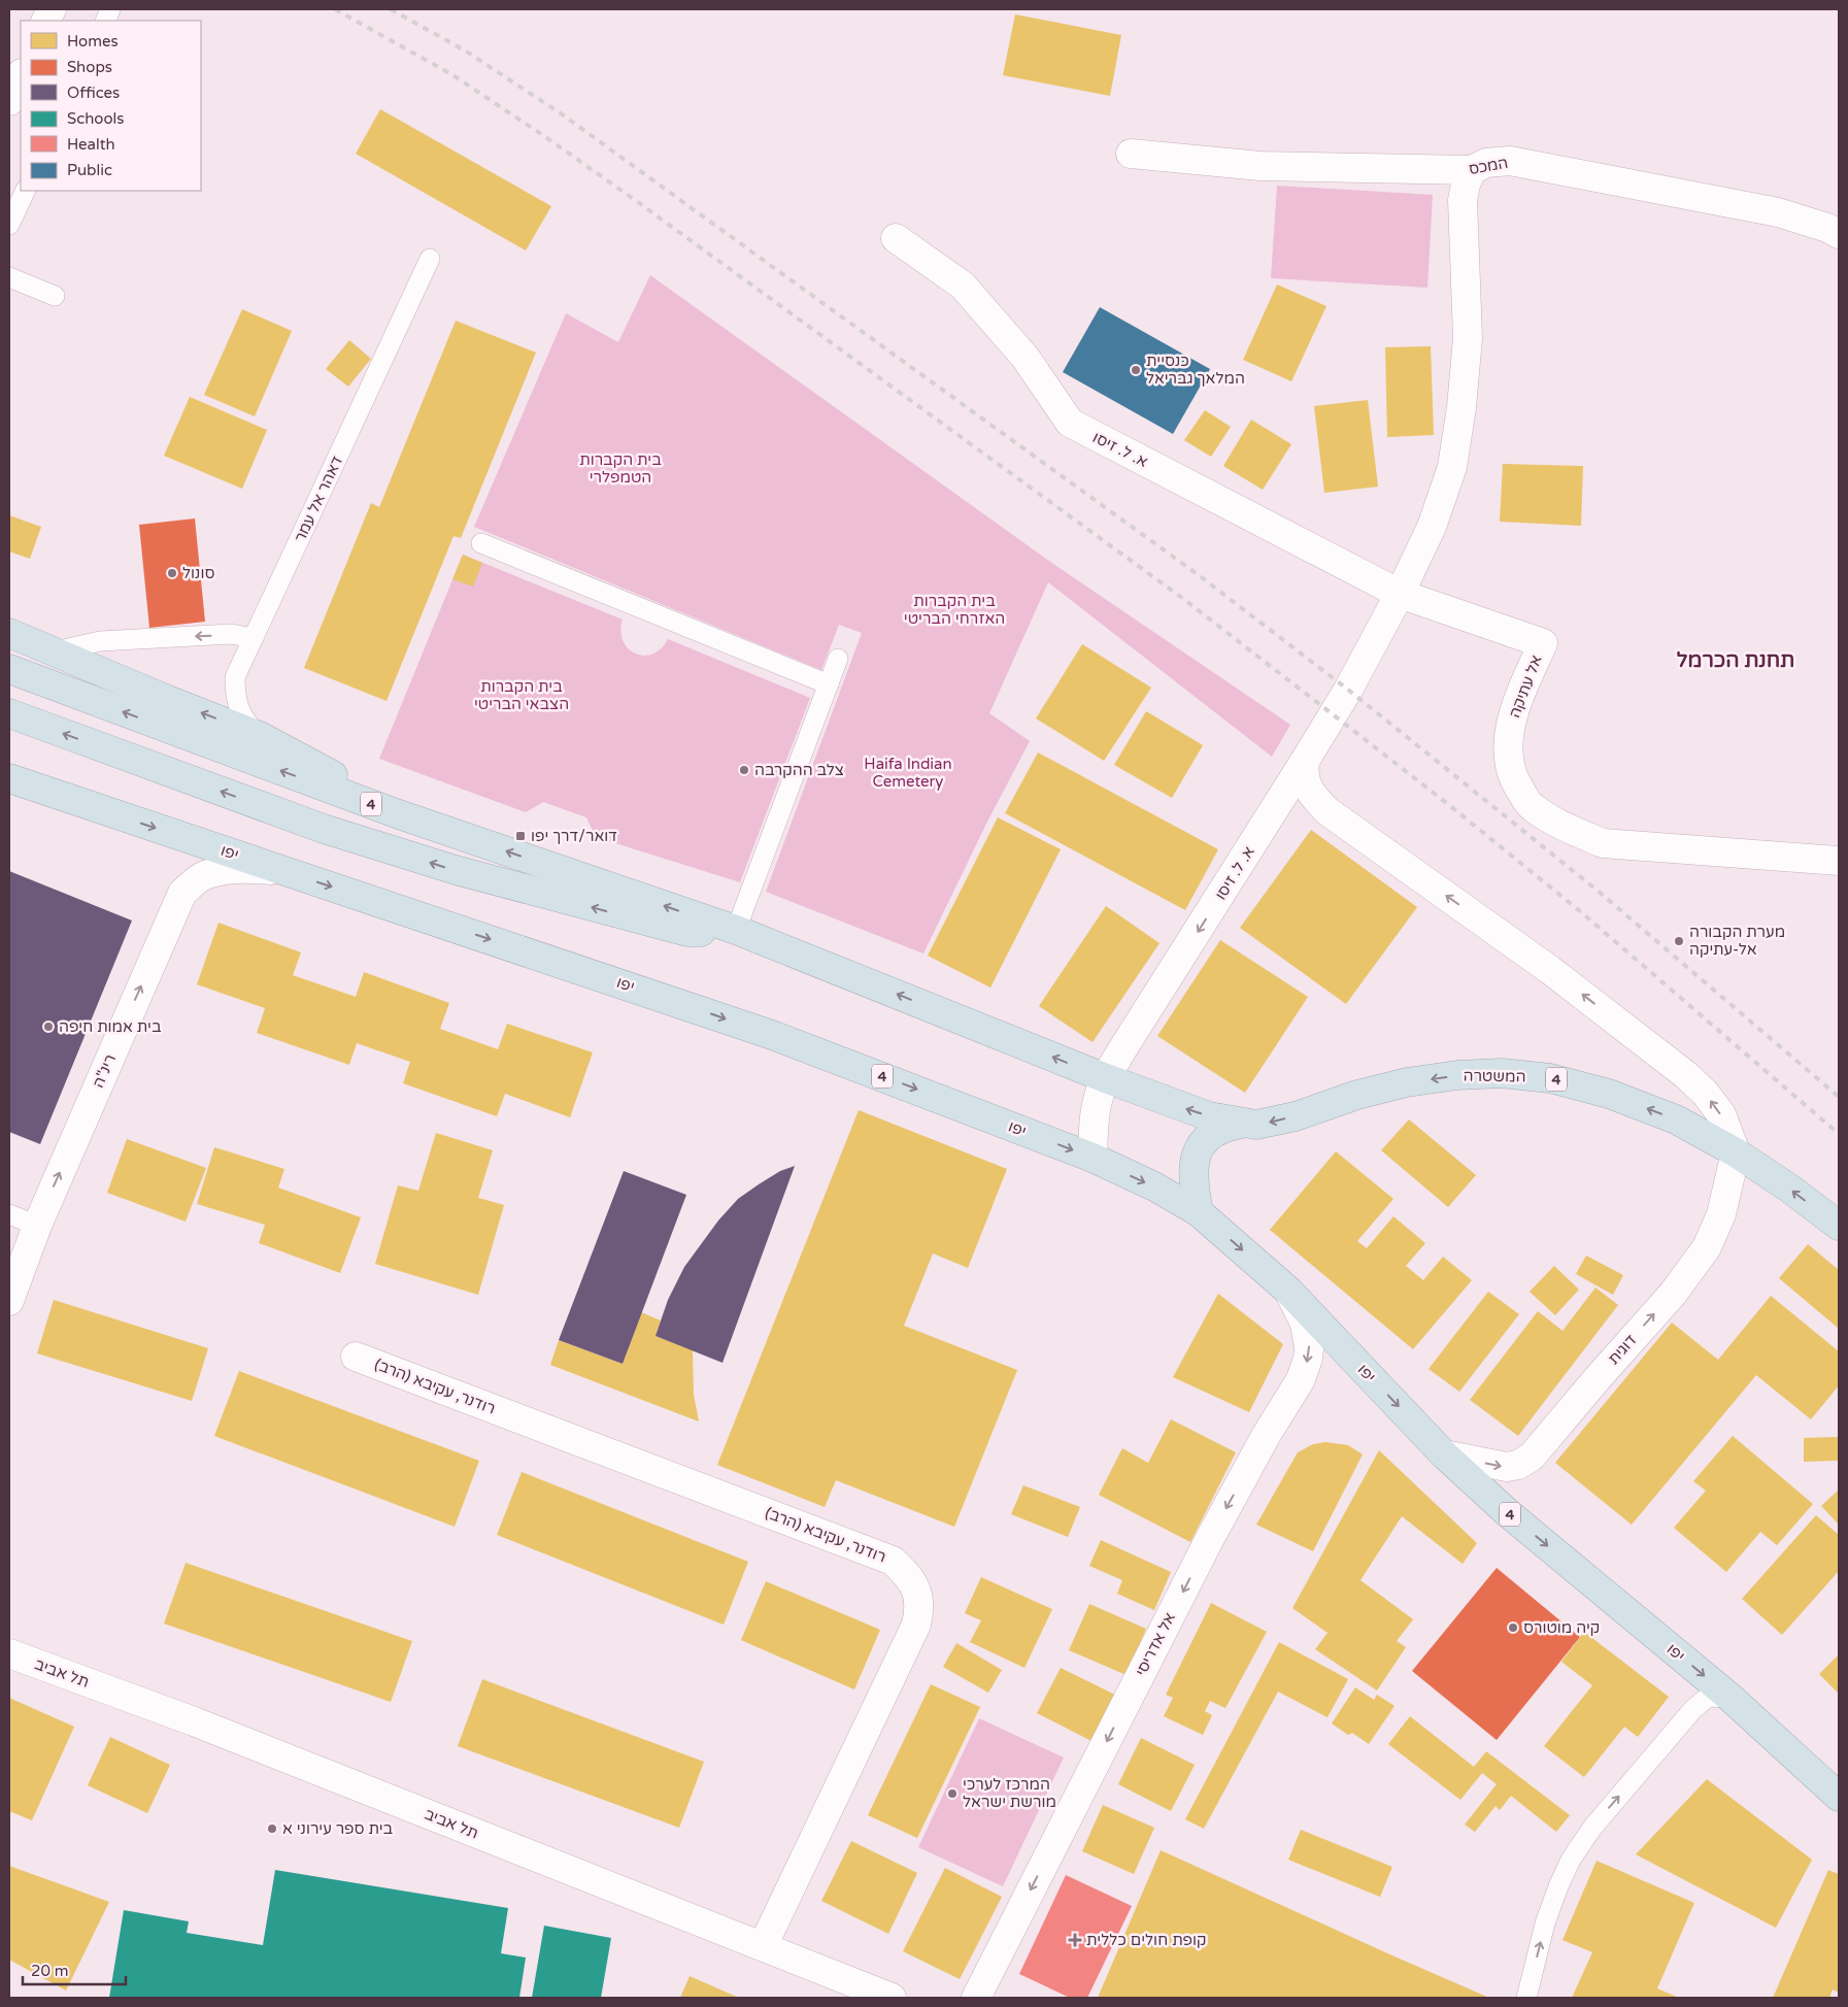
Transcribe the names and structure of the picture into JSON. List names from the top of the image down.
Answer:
{
  "streets": {
    "highway": ["4", "יפו", "המשטרה"],
    "street": [
      "המכס",
      "א. ל. זיסו",
      "אל עתיקה",
      "רינ\"ה",
      "דוגית",
      "רודנר, עקיבא (הרב)",
      "אל אדריסי",
      "תל אביב"
    ],
    "lane": ["דאהר אל עמר"]
  },
  "crossings": [
    ["המכס", "א. ל. זיסו"],
    ["א. ל. זיסו", "אל עתיקה"],
    ["א. ל. זיסו", "4"],
    ["א. ל. זיסו", "יפו"],
    ["4", "המשטרה"],
    ["יפו", "רינ\"ה"],
    ["יפו", "דוגית"],
    ["יפו", "אל אדריסי"],
    ["המשטרה", "דוגית"],
    ["רודנר, עקיבא (הרב)", "תל אביב"]
  ],
  "one_way": [
    "רינ\"ה",
    "המשטרה",
    "דוגית",
    "אל אדריסי"
  ],
  "districts": ["תחנת הכרמל"],
  "parks": [
    "בית הקברות הטמפלרי",
    "בית הקברות האזרחי הבריטי",
    "בית הקברות הצבאי הבריטי",
    "Haifa Indian Cemetery"
  ],
  "places": {
    "other": [
      "כנסיית המלאך גבריאל",
      "סונול",
      "צלב ההקרבה",
      "מערת הקבורה אל-עתיקה",
      "בית אמות חיפה",
      "קיה מוטורס",
      "המרכז לערכי מורשת ישראל",
      "בית ספר עירוני א"
    ],
    "transit": ["דואר/דרך יפו"],
    "health": ["קופת חולים כללית"]
  },
  "legend": [
    "Homes",
    "Shops",
    "Offices",
    "Schools",
    "Health",
    "Public"
  ],
  "scale_bar": "20 m"
}
